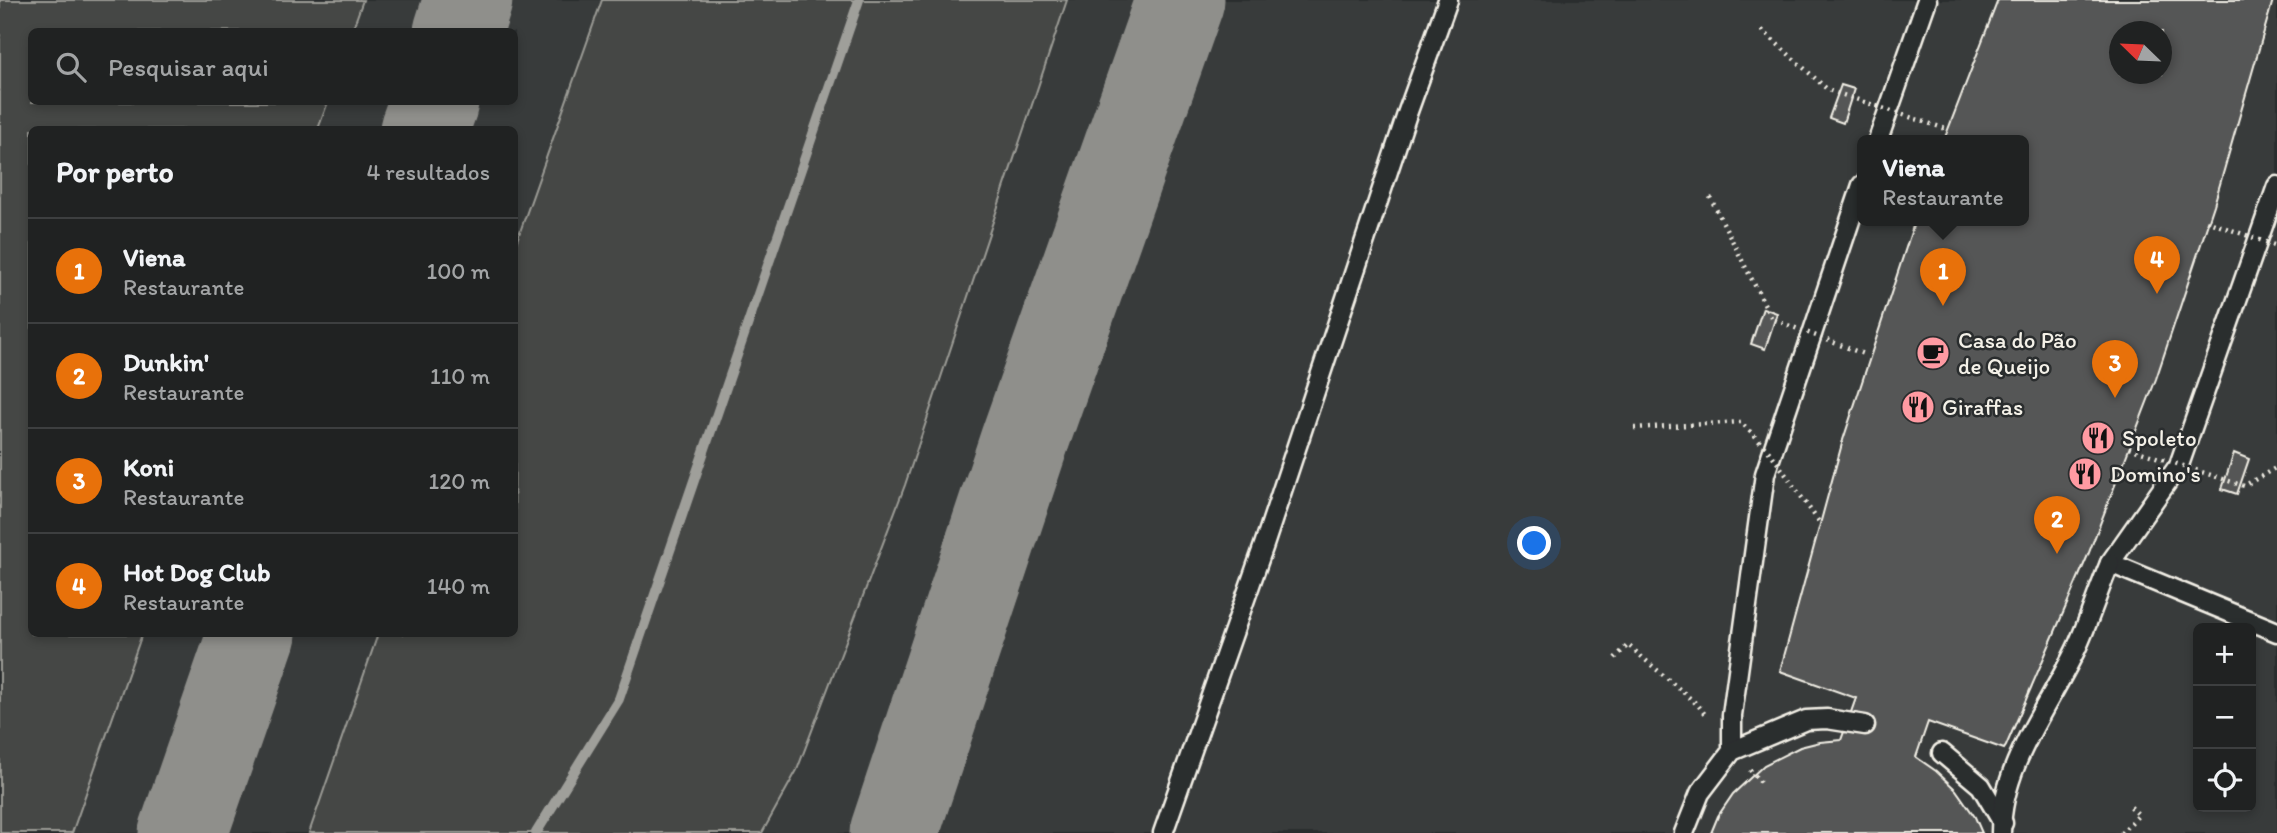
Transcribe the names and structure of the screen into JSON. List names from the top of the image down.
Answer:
{
  "places": {
    "cafe": ["Casa do Pão de Queijo"],
    "restaurant": ["Giraffas", "Spoleto", "Domino's"]
  },
  "north": "top left",
  "page": {
    "search": "Pesquisar aqui",
    "heading": ["Por perto", "4 resultados"],
    "popup": ["Viena", "Restaurante"],
    "list": [
      {
        "mark": "1",
        "name": "Viena",
        "note": "Restaurante",
        "value": "100 m"
      },
      {
        "mark": "2",
        "name": "Dunkin'",
        "note": "Restaurante",
        "value": "110 m"
      },
      {
        "mark": "3",
        "name": "Koni",
        "note": "Restaurante",
        "value": "120 m"
      },
      {
        "mark": "4",
        "name": "Hot Dog Club",
        "note": "Restaurante",
        "value": "140 m"
      }
    ],
    "pins": [
      "4",
      "1",
      "3",
      "2"
    ],
    "map_buttons": ["+", "−"]
  }
}
